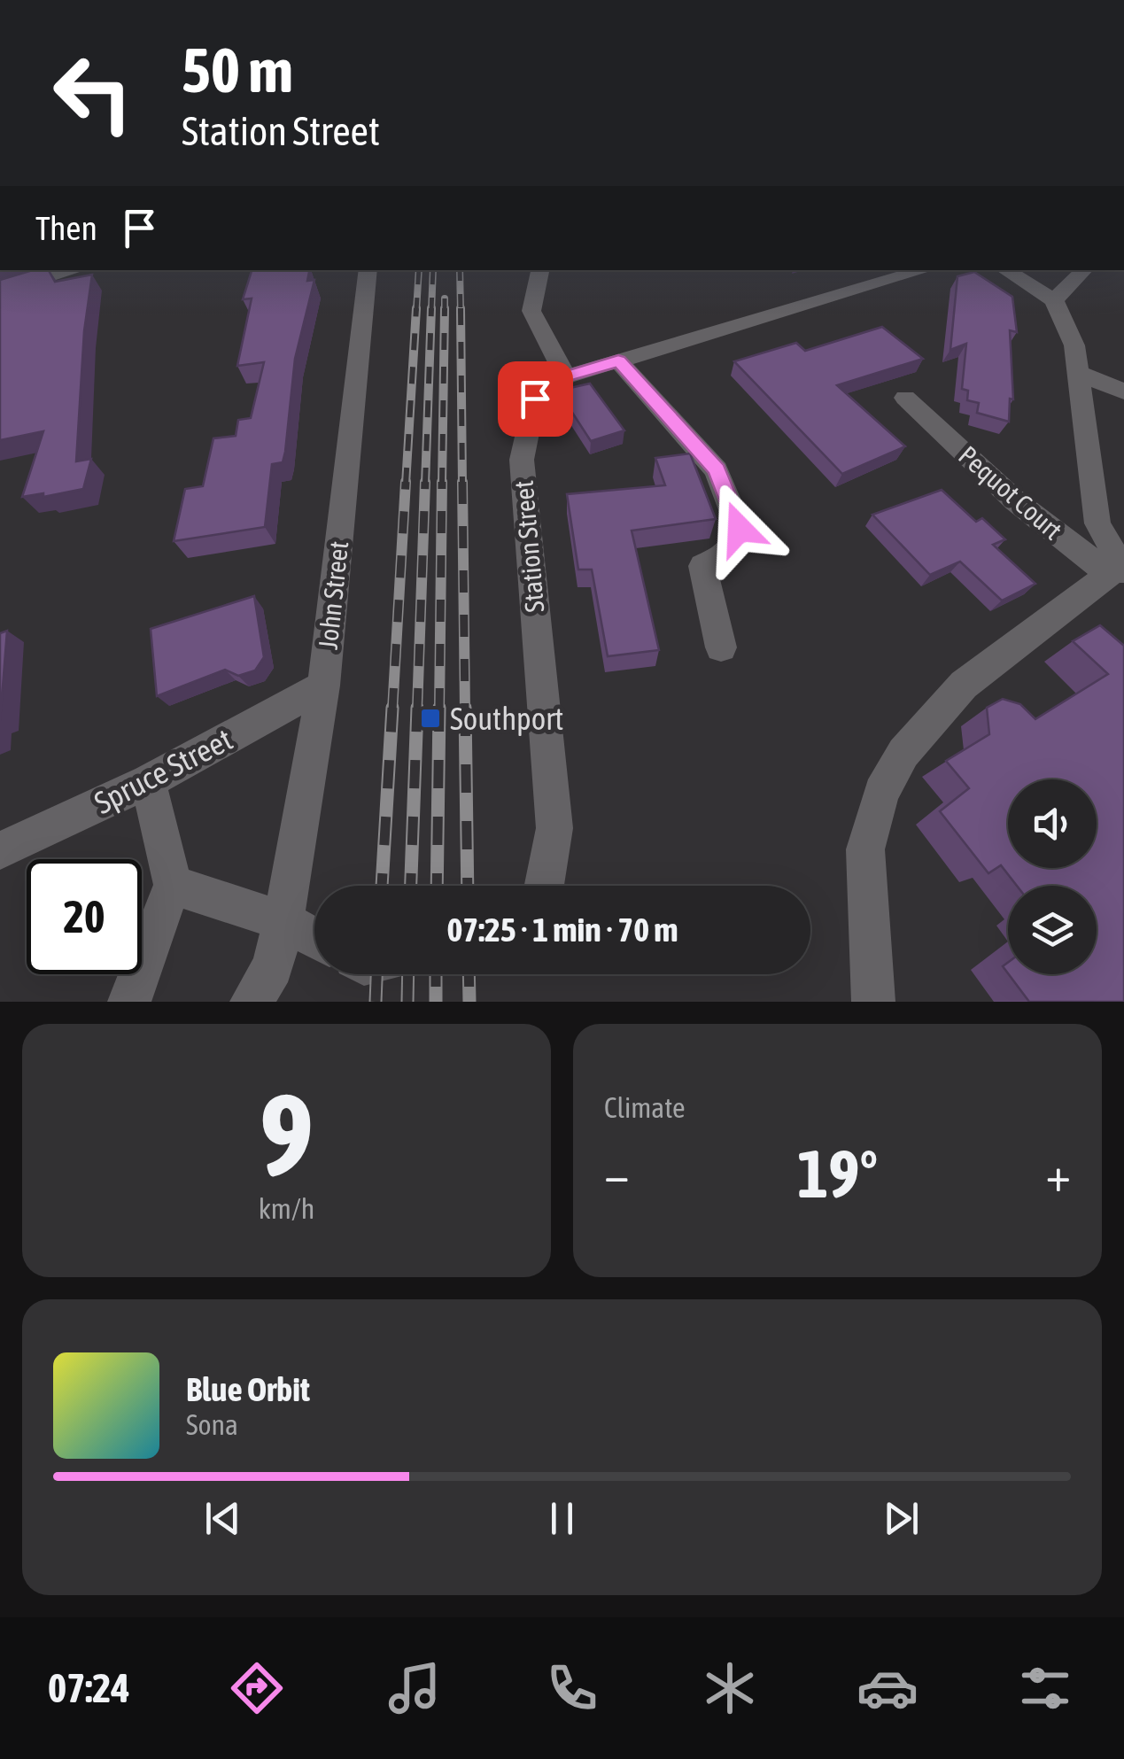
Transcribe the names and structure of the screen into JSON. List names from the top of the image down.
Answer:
{
  "streets": {
    "street": [
      "Pequot Court",
      "Station Street",
      "John Street",
      "Spruce Street"
    ]
  },
  "crossings": [
    ["John Street", "Spruce Street"]
  ],
  "places": {
    "transit": ["Southport"]
  },
  "page": {
    "turn": ["50 m", "Station Street"],
    "then": "Then",
    "limit": "20",
    "trip": "07:25 · 1 min · 70 m",
    "tile": [
      ["9", "km/h"],
      "Climate"
    ],
    "heat": ["−", "19°", "+"],
    "song": ["Blue Orbit", "Sona"],
    "tabs": "07:24"
  }
}
